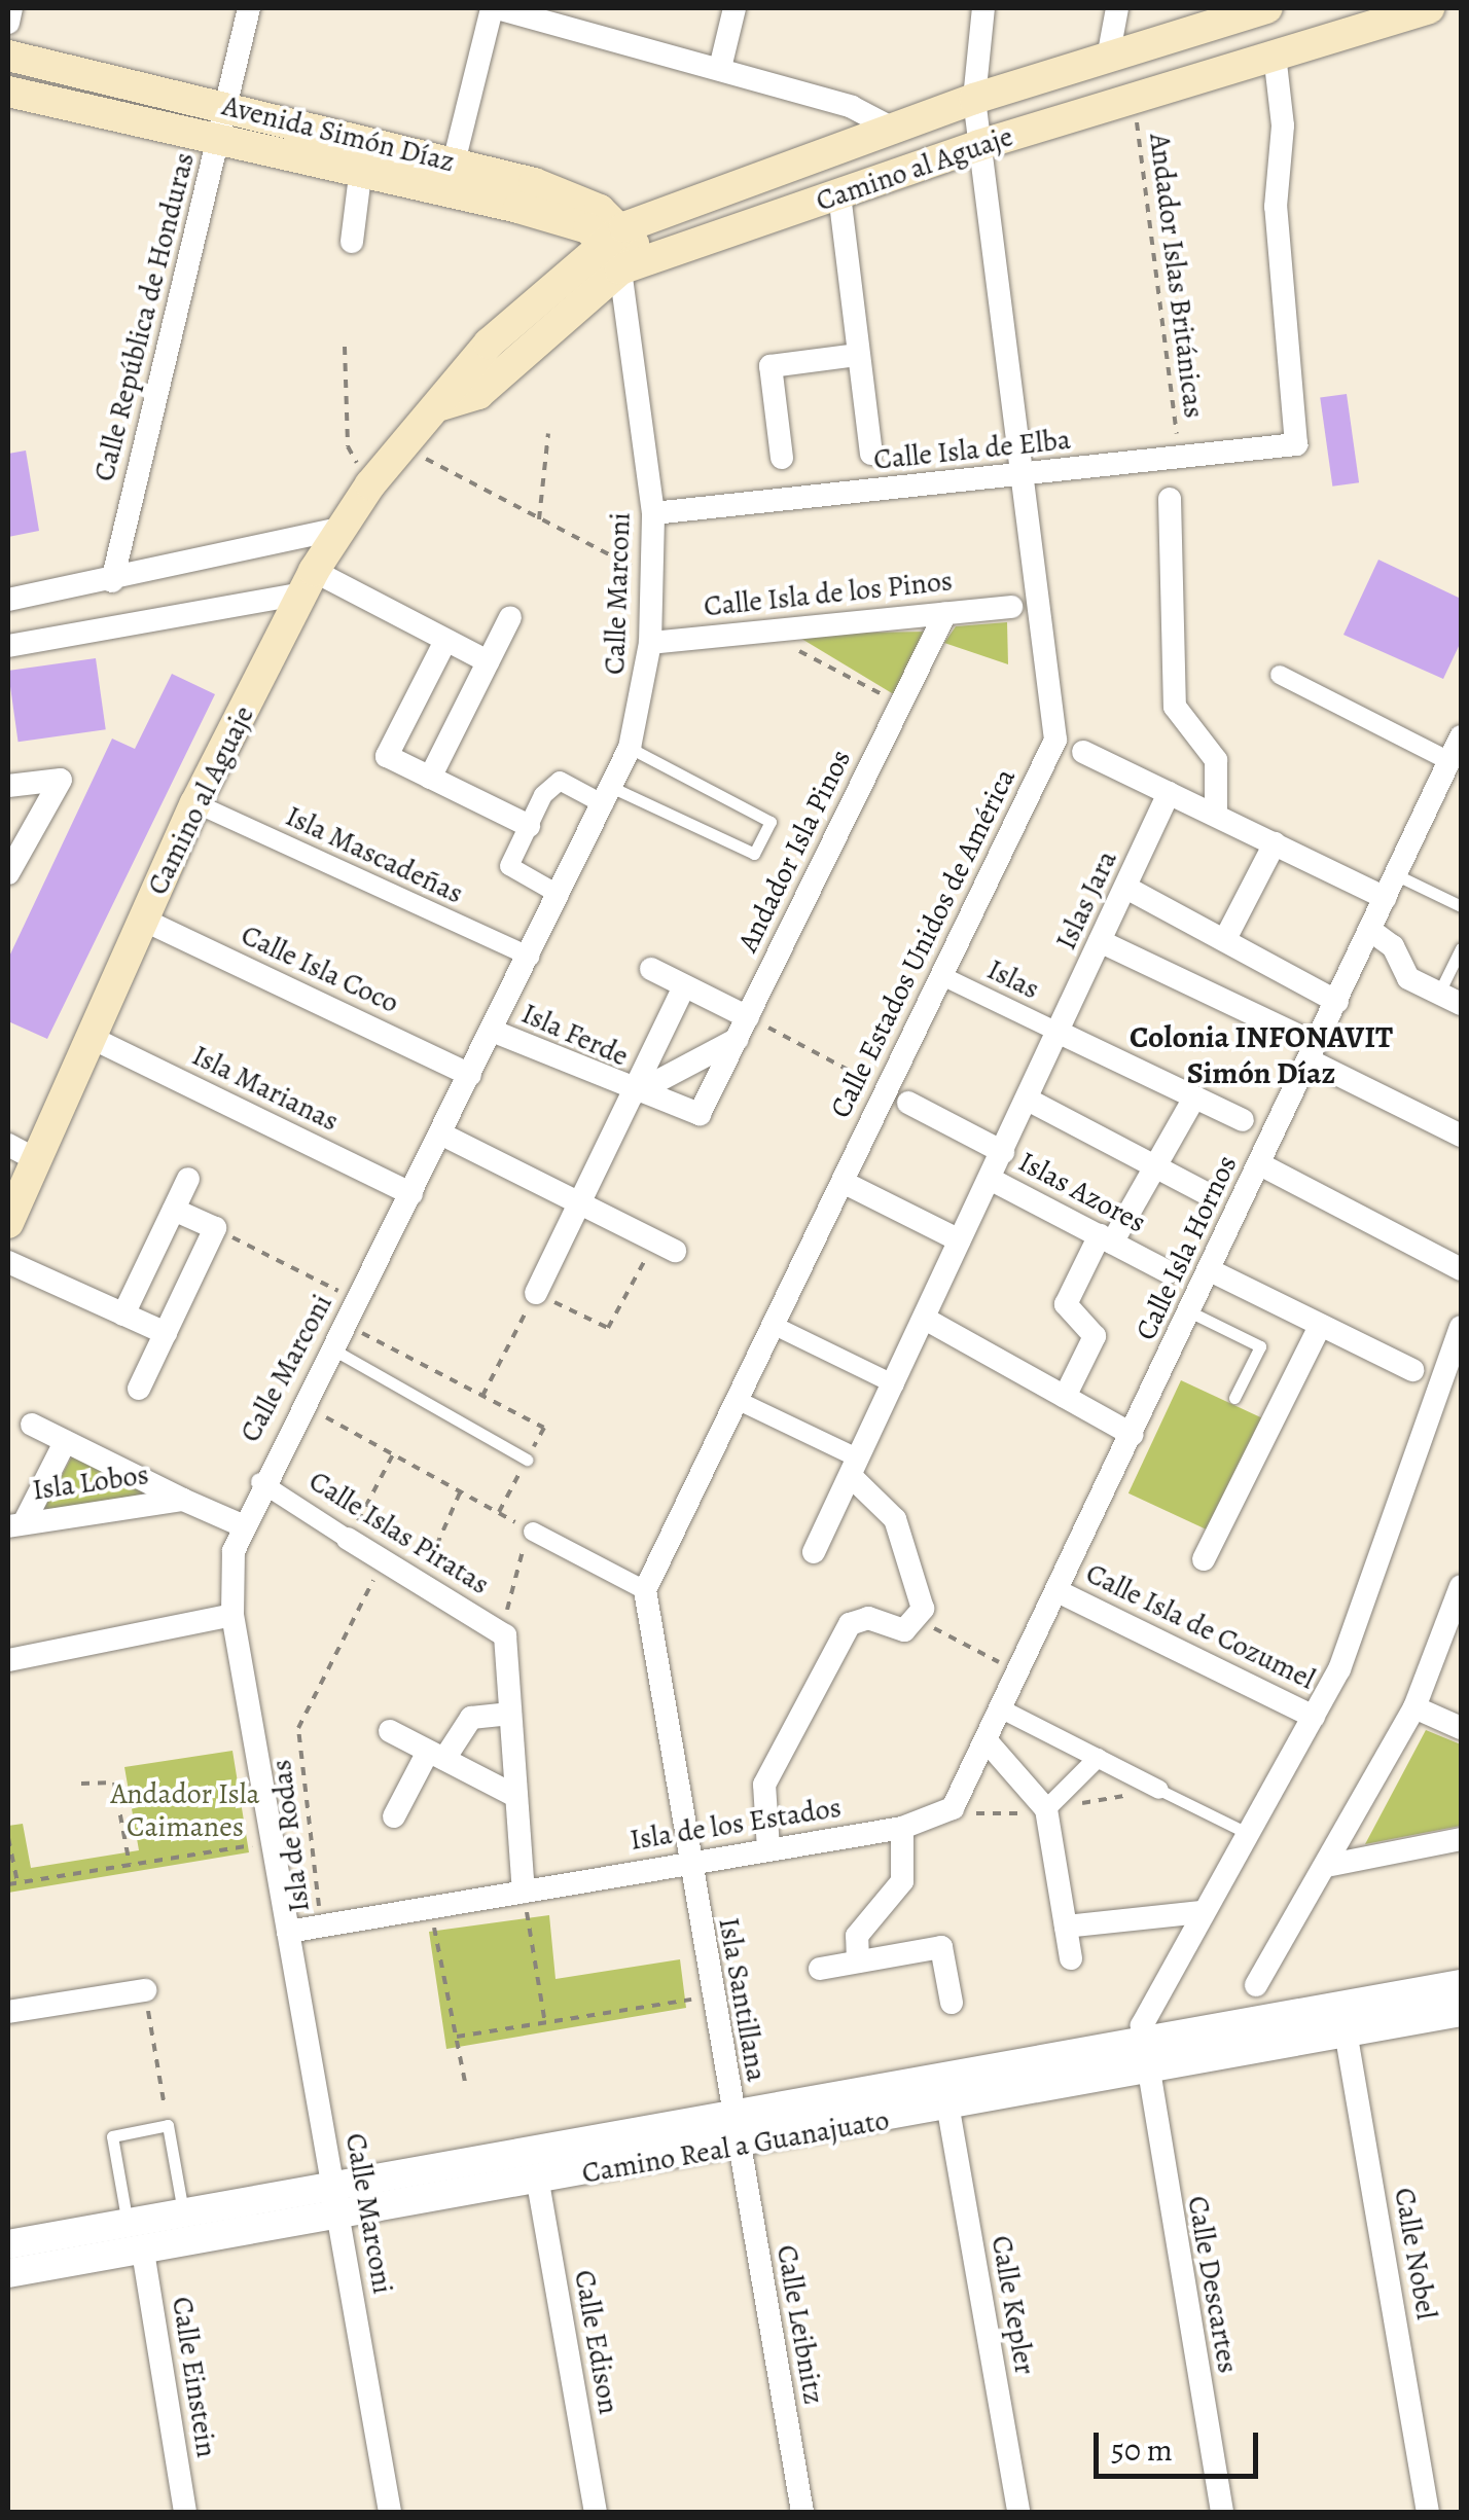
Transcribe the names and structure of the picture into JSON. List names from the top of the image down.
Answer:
{
  "streets": {
    "main road": ["Avenida Simón Díaz", "Camino al Aguaje"],
    "street": [
      "Calle República de Honduras",
      "Calle Isla de Elba",
      "Calle Marconi",
      "Calle Isla de los Pinos",
      "Andador Isla Pinos",
      "Isla Mascadeñas",
      "Islas Jara",
      "Calle Estados Unidos de América",
      "Calle Isla Coco",
      "Islas",
      "Isla Ferde",
      "Isla Marianas",
      "Islas Azores",
      "Calle Isla Hornos",
      "Isla Lobos",
      "Calle Islas Piratas",
      "Calle Isla de Cozumel",
      "Isla de los Estados",
      "Isla Santillana",
      "Camino Real a Guanajuato",
      "Calle Nobel",
      "Calle Descartes",
      "Calle Kepler",
      "Calle Leibnitz",
      "Calle Edison",
      "Calle Einstein"
    ],
    "path": ["Andador Islas Británicas", "Isla de Rodas"]
  },
  "crossings": [
    ["Avenida Simón Díaz", "Camino al Aguaje"],
    ["Avenida Simón Díaz", "Calle República de Honduras"],
    ["Camino al Aguaje", "Andador Islas Británicas"],
    ["Camino al Aguaje", "Calle Isla de Elba"],
    ["Camino al Aguaje", "Calle Marconi"],
    ["Camino al Aguaje", "Isla Mascadeñas"],
    ["Camino al Aguaje", "Calle Estados Unidos de América"],
    ["Camino al Aguaje", "Calle Isla Coco"],
    ["Camino al Aguaje", "Isla Marianas"],
    ["Andador Islas Británicas", "Calle Isla de Elba"],
    ["Calle Isla de Elba", "Calle Marconi"],
    ["Calle Isla de Elba", "Calle Estados Unidos de América"],
    ["Calle Marconi", "Calle Isla de los Pinos"],
    ["Calle Marconi", "Isla Mascadeñas"],
    ["Calle Marconi", "Calle Isla Coco"],
    ["Calle Marconi", "Isla Ferde"],
    ["Calle Marconi", "Isla Marianas"],
    ["Calle Marconi", "Isla Lobos"],
    ["Calle Marconi", "Calle Islas Piratas"],
    ["Calle Marconi", "Isla de los Estados"],
    ["Calle Marconi", "Camino Real a Guanajuato"],
    ["Calle Isla de los Pinos", "Andador Isla Pinos"],
    ["Andador Isla Pinos", "Isla Ferde"],
    ["Islas Jara", "Islas"],
    ["Islas Jara", "Islas Azores"],
    ["Calle Estados Unidos de América", "Islas"],
    ["Islas Azores", "Calle Isla Hornos"],
    ["Calle Isla Hornos", "Calle Isla de Cozumel"],
    ["Calle Islas Piratas", "Isla de Rodas"],
    ["Isla de los Estados", "Isla de Rodas"],
    ["Isla de los Estados", "Isla Santillana"],
    ["Isla Santillana", "Camino Real a Guanajuato"],
    ["Isla Santillana", "Calle Leibnitz"],
    ["Camino Real a Guanajuato", "Calle Nobel"],
    ["Camino Real a Guanajuato", "Calle Descartes"],
    ["Camino Real a Guanajuato", "Calle Kepler"],
    ["Camino Real a Guanajuato", "Calle Leibnitz"],
    ["Camino Real a Guanajuato", "Calle Edison"],
    ["Camino Real a Guanajuato", "Calle Einstein"]
  ],
  "districts": ["Colonia INFONAVIT Simón Díaz"],
  "parks": ["Andador Isla Caimanes"],
  "scale_bar": "50 m"
}
